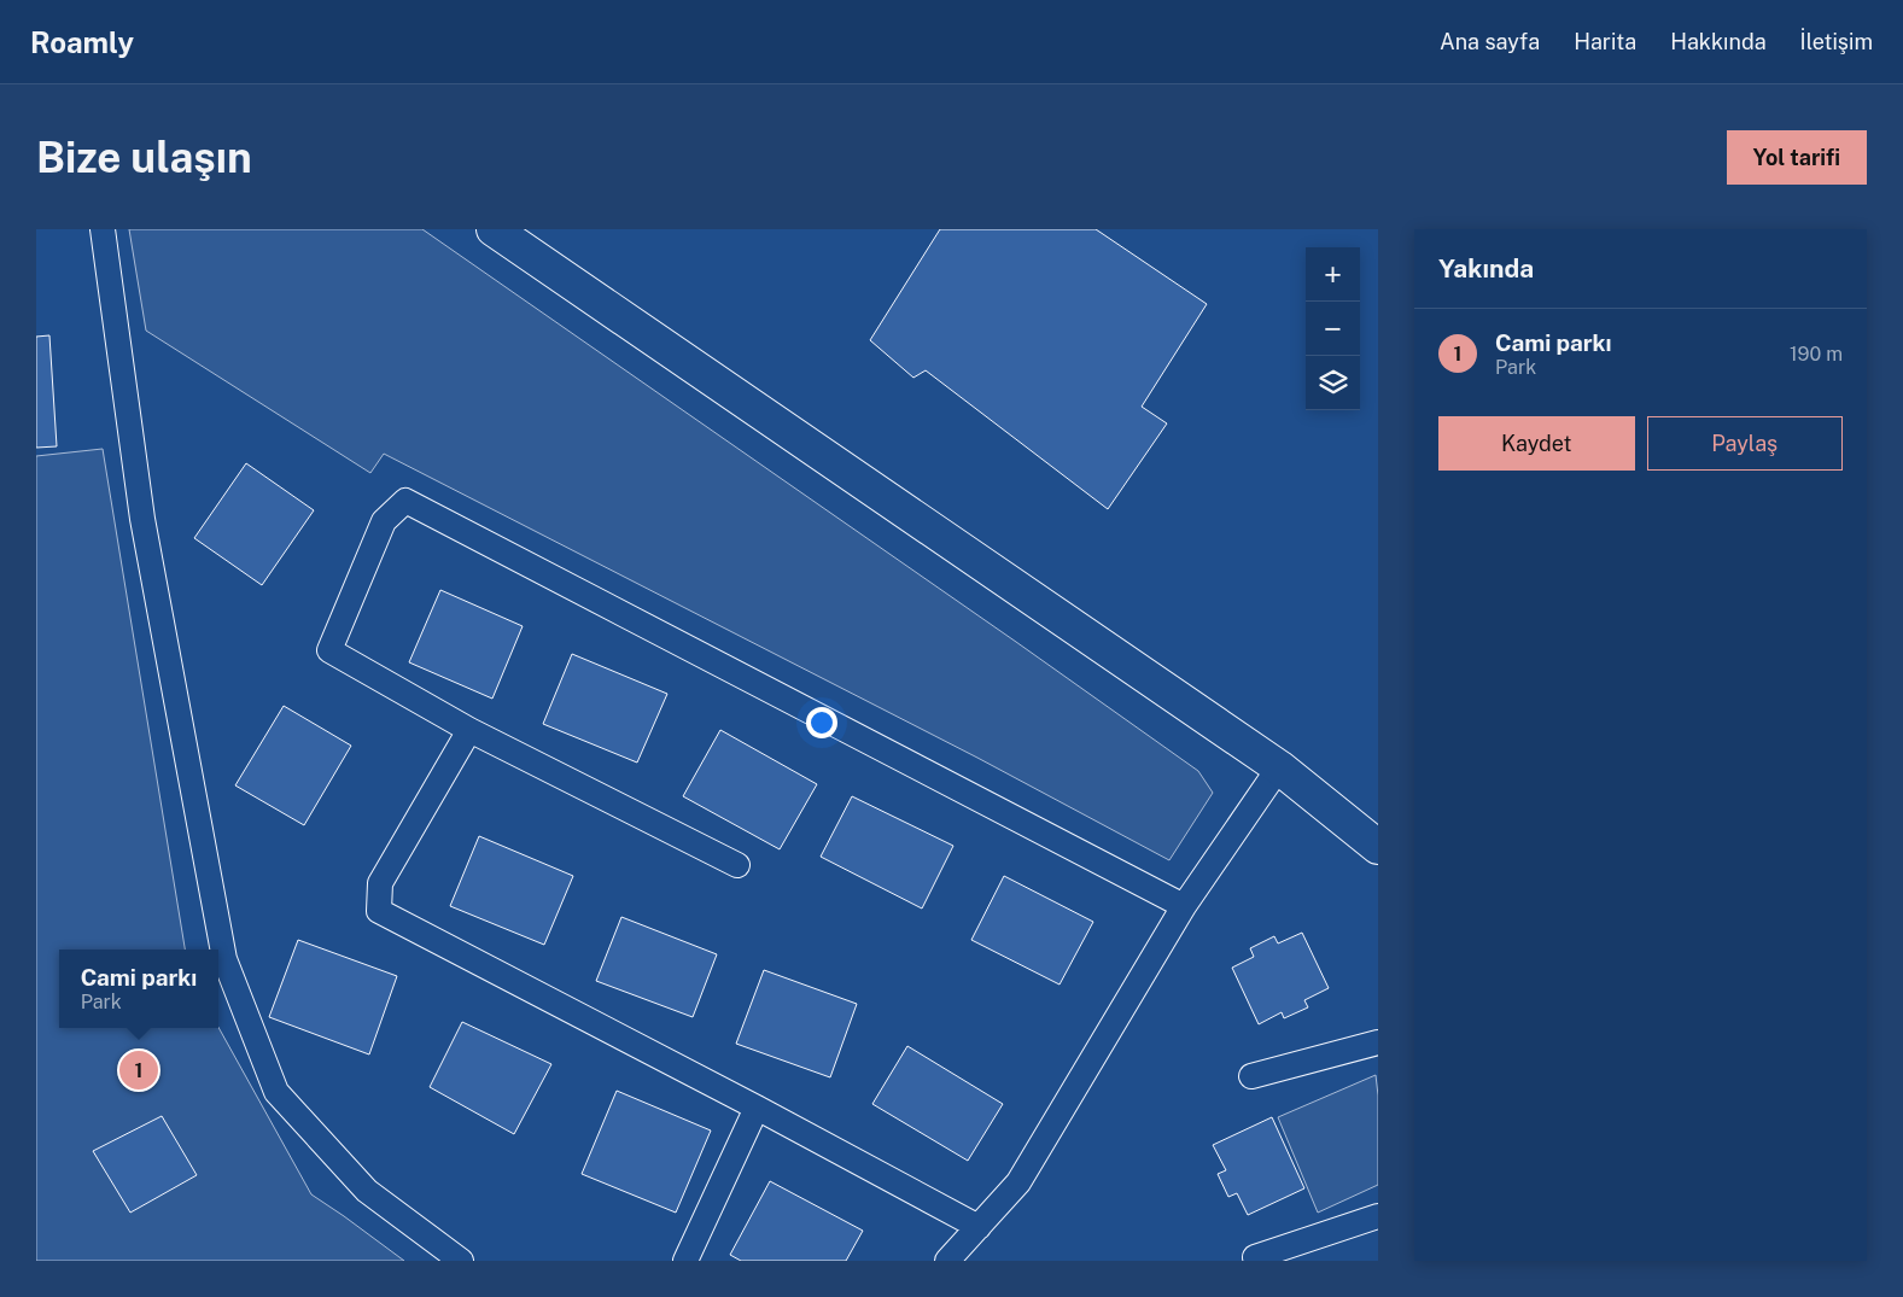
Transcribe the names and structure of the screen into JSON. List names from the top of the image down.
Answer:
{
  "page": {
    "header": "Roamly",
    "nav": [
      "Ana sayfa",
      "Harita",
      "Hakkında",
      "İletişim"
    ],
    "buttons": [
      "Yol tarifi",
      ["Kaydet", "Paylaş"]
    ],
    "title": "Bize ulaşın",
    "heading": "Yakında",
    "map_buttons": ["+", "−"],
    "list": [
      {
        "mark": "1",
        "name": "Cami parkı",
        "note": "Park",
        "value": "190 m"
      }
    ],
    "popup": ["Cami parkı", "Park"],
    "pins": "1"
  }
}
